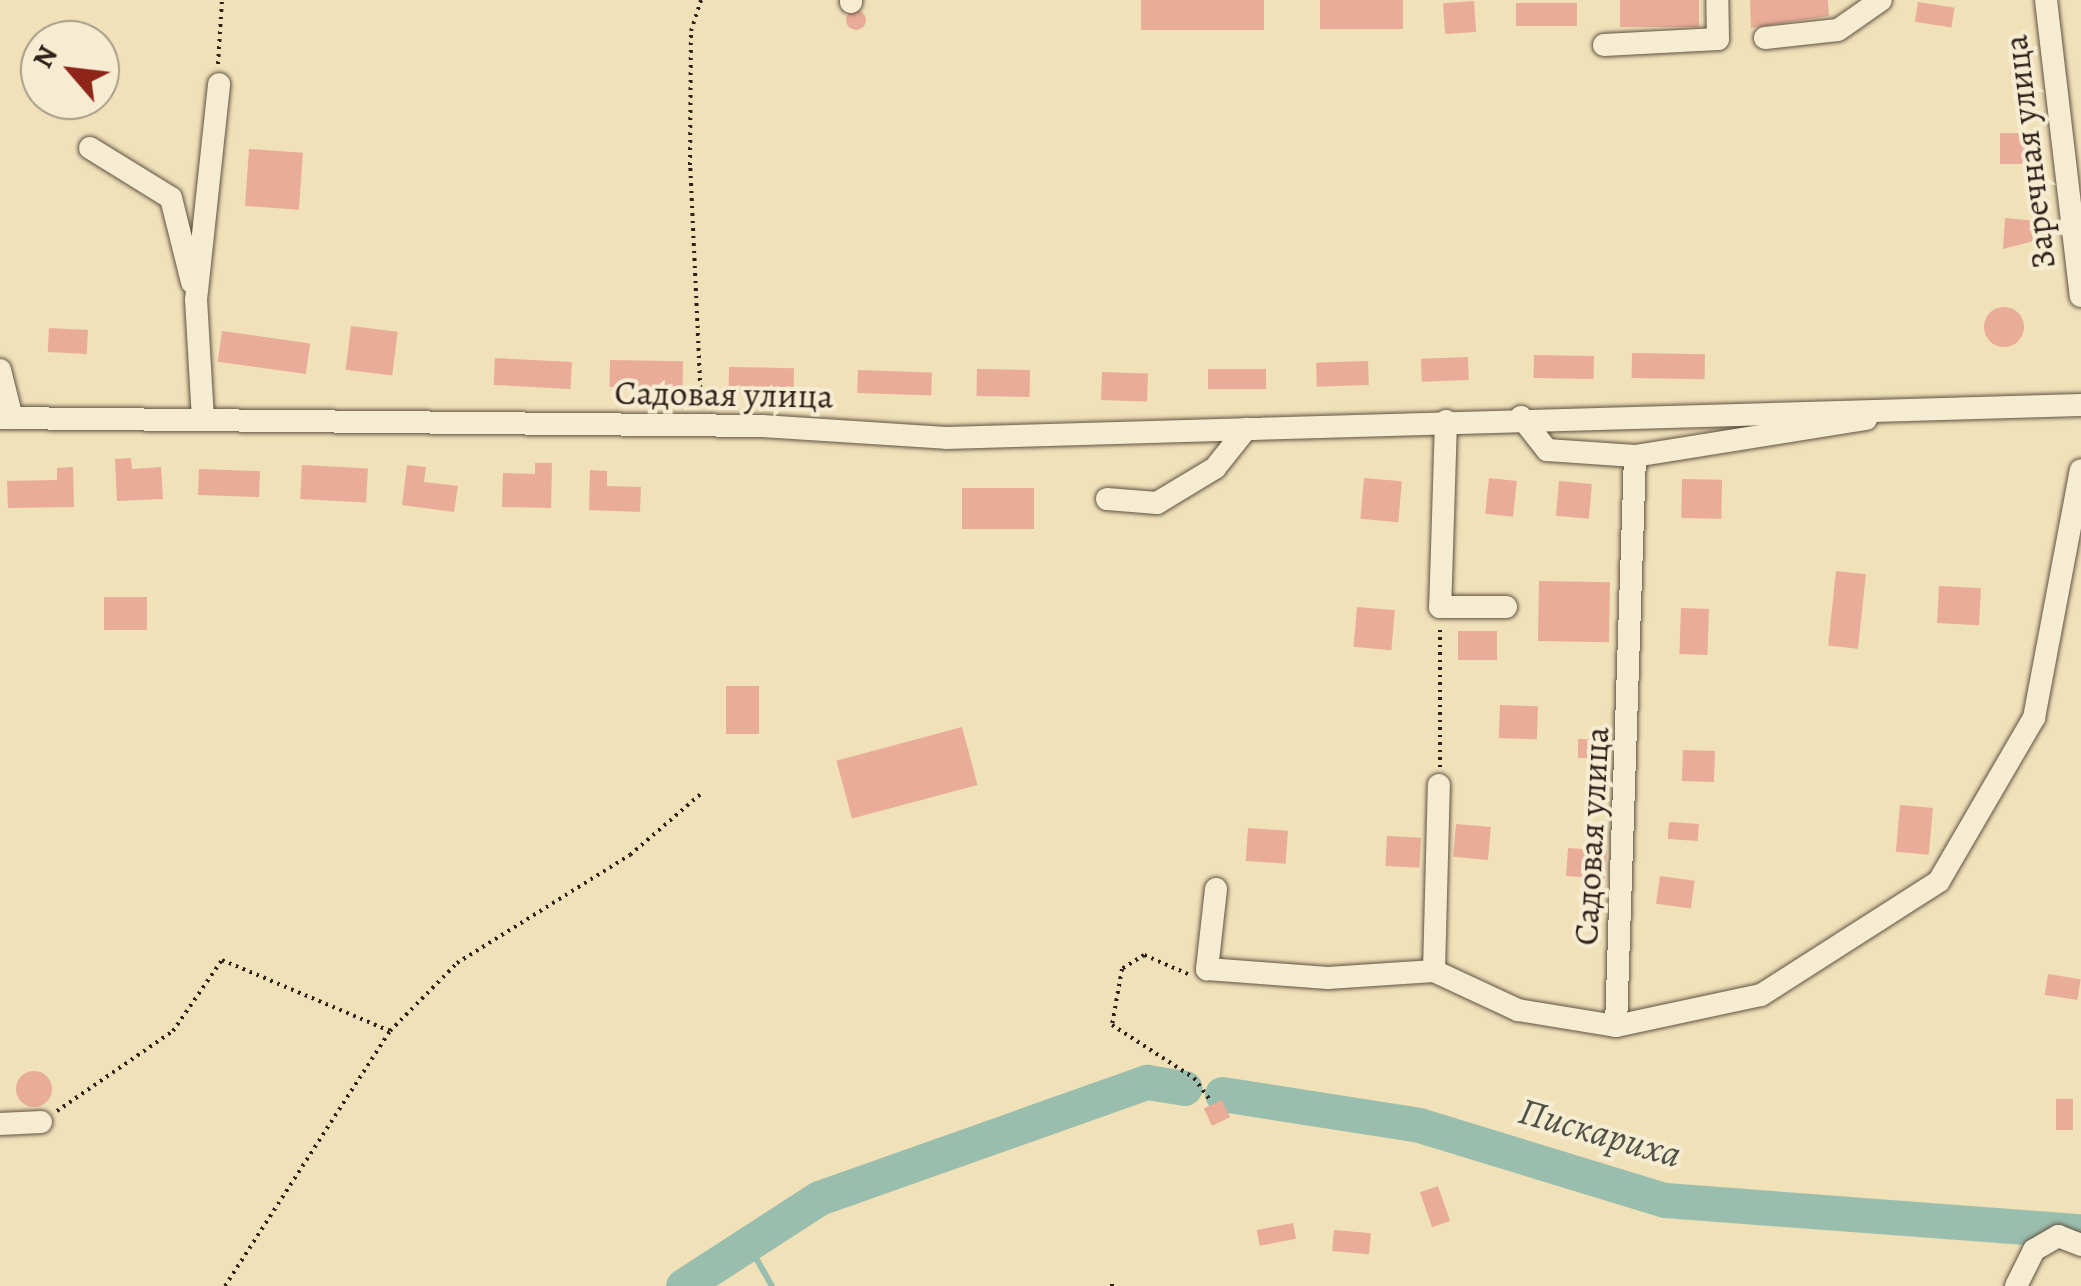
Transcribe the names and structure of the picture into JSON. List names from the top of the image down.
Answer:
{
  "streets": {
    "street": ["Заречная улица", "Садовая улица"]
  },
  "water": ["Пискариха"],
  "north": "top left"
}
